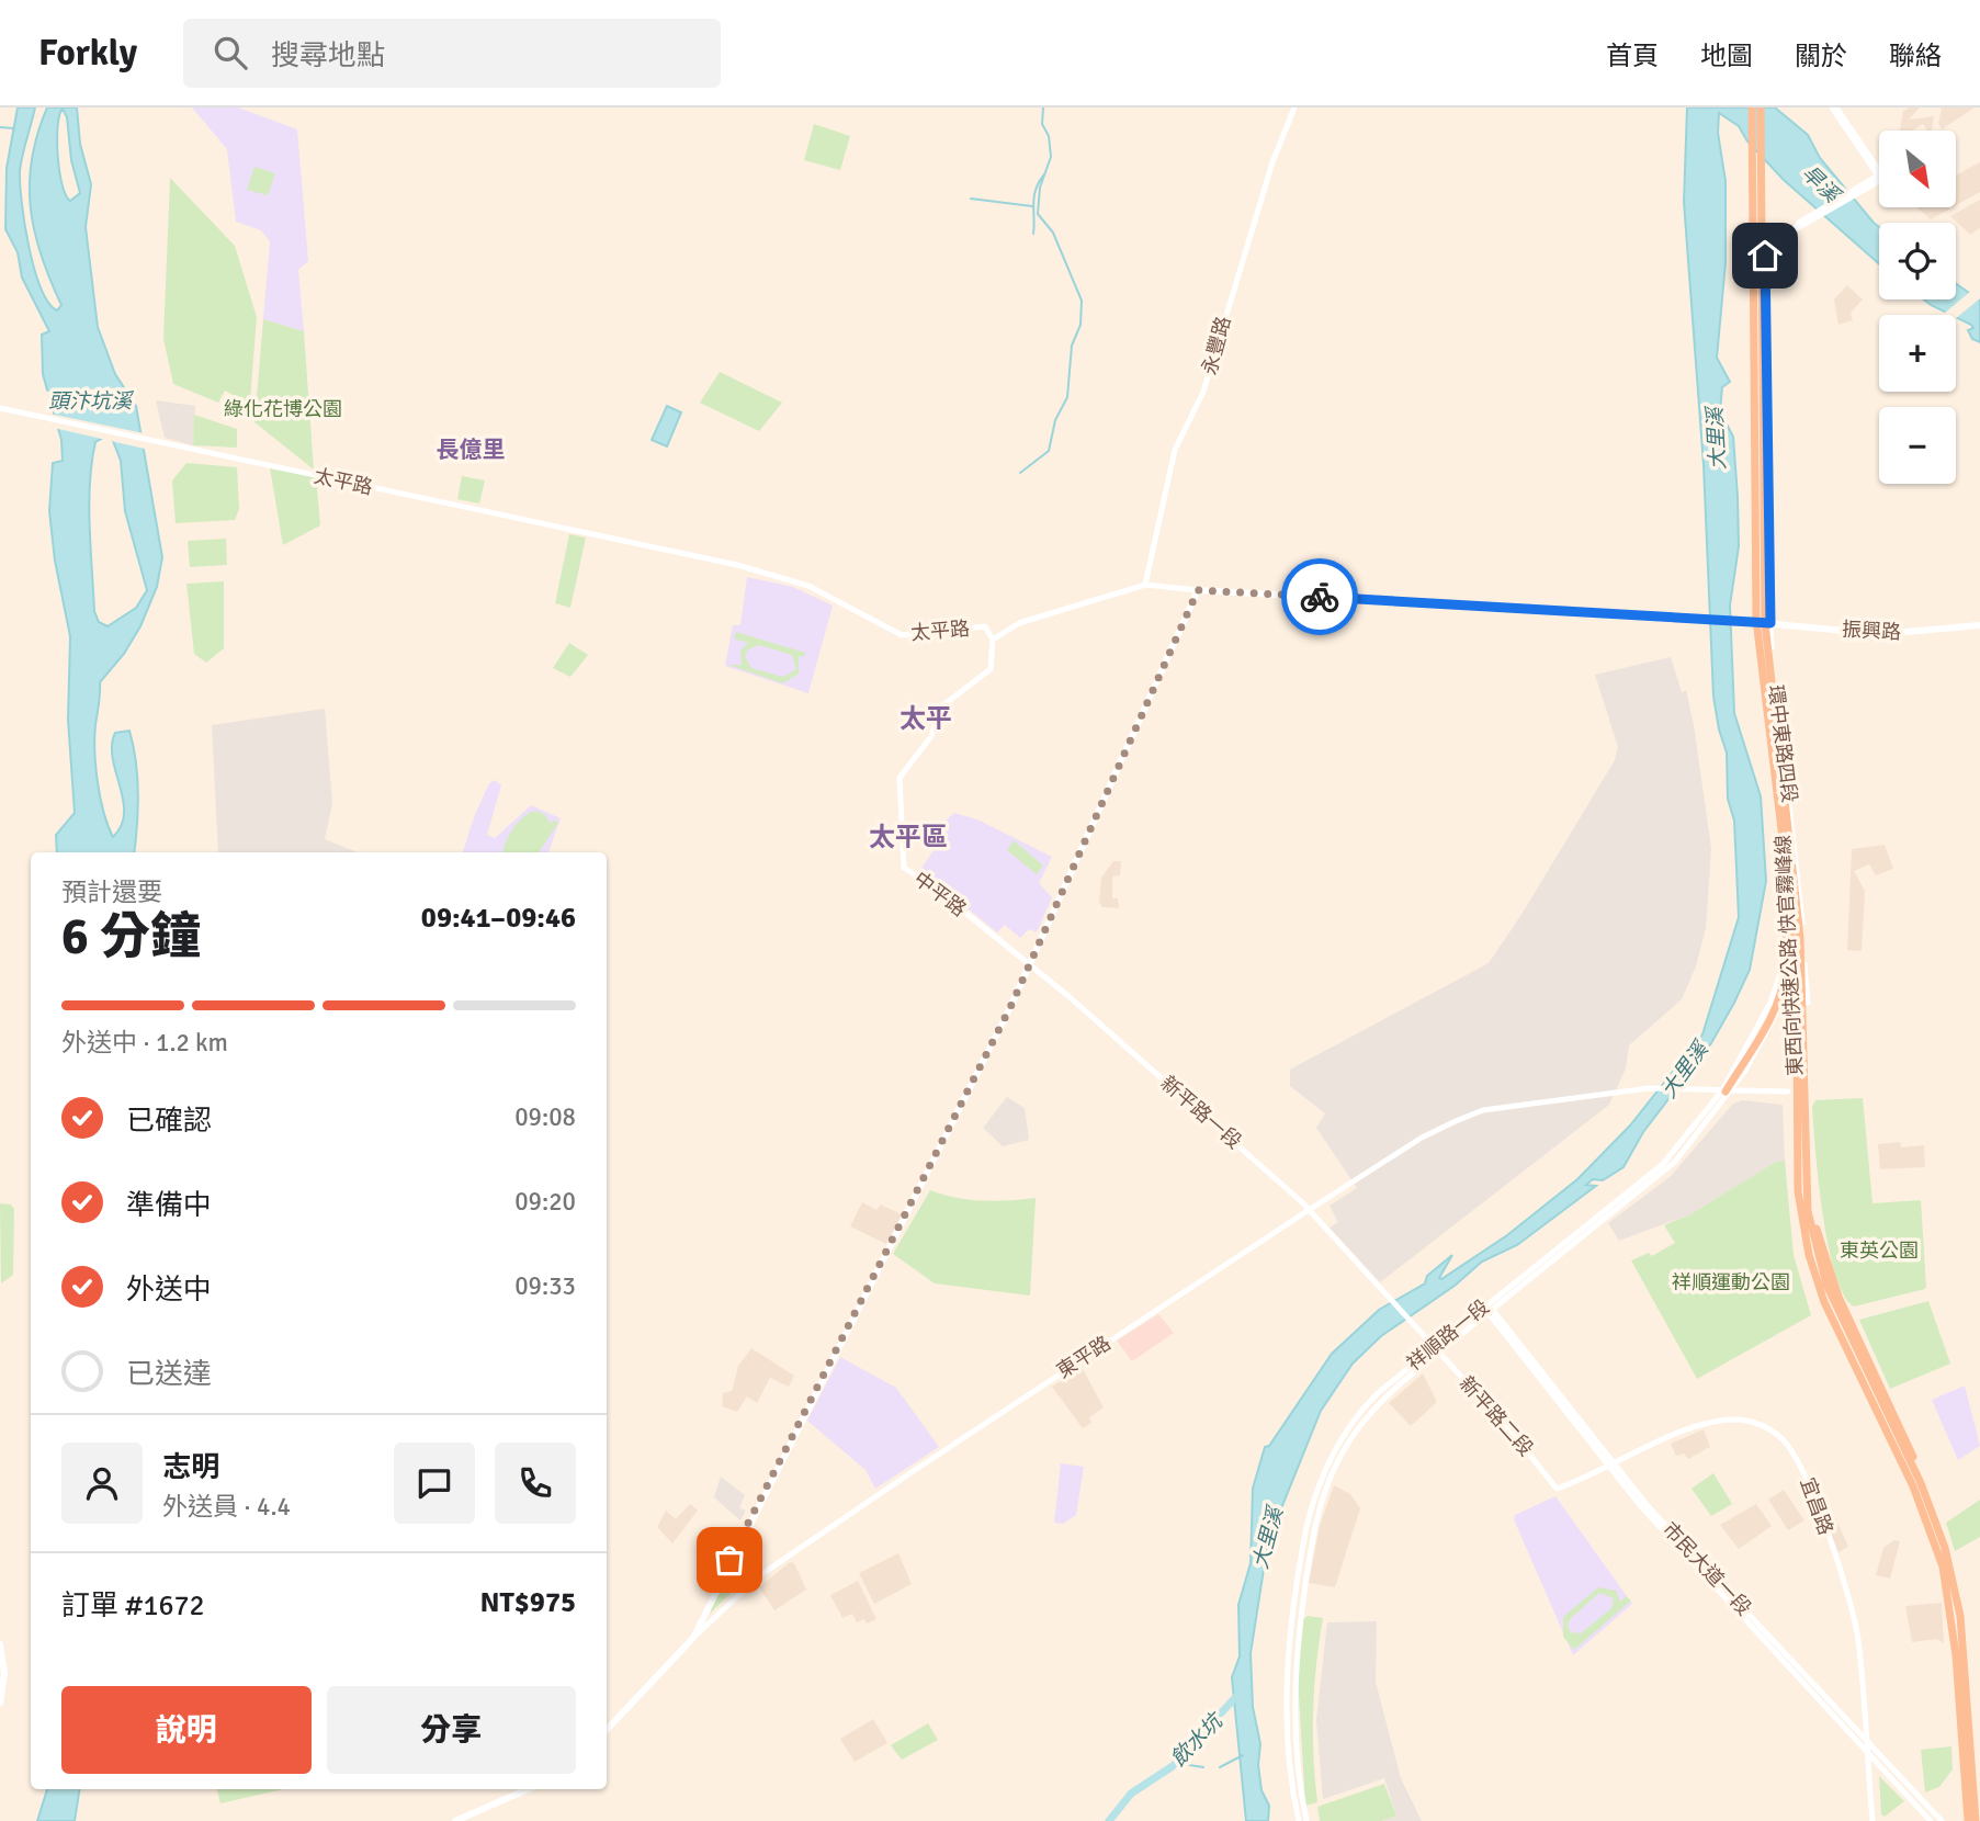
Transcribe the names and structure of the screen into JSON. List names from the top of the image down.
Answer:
{
  "streets": {
    "highway": ["東西向快速公路 快官霧峰線"],
    "main road": ["太平路", "振興路", "東平路"],
    "street": [
      "永豐路",
      "環中東路四段",
      "中平路",
      "新平路一段",
      "祥順路一段",
      "新平路二段",
      "宜昌路",
      "市民大道一段"
    ]
  },
  "crossings": [
    ["永豐路", "太平路"],
    ["太平路", "振興路"],
    ["太平路", "中平路"],
    ["振興路", "環中東路四段"],
    ["環中東路四段", "祥順路一段"],
    ["中平路", "新平路一段"],
    ["新平路一段", "東平路"],
    ["新平路一段", "新平路二段"],
    ["祥順路一段", "東平路"],
    ["祥順路一段", "新平路二段"],
    ["祥順路一段", "市民大道一段"],
    ["新平路二段", "宜昌路"],
    ["宜昌路", "市民大道一段"]
  ],
  "districts": ["長億里", "太平", "太平區"],
  "water": [
    "旱溪",
    "頭汴坑溪",
    "大里溪",
    "飲水坑"
  ],
  "parks": ["綠化花博公園", "東英公園", "祥順運動公園"],
  "north": "bottom right",
  "page": {
    "header": "Forkly",
    "search": "搜尋地點",
    "nav": [
      "首頁",
      "地圖",
      "關於",
      "聯絡"
    ],
    "map_buttons": ["+", "−"],
    "heading": ["6 分鐘", "預計還要", "09:41–09:46"],
    "panel": [
      "志明",
      "外送員 · 4.4",
      "訂單 #1672",
      "NT$975"
    ],
    "bar": "外送中 · 1.2 km",
    "list": [
      ["已確認", "09:08"],
      ["準備中", "09:20"],
      ["外送中", "09:33"],
      "已送達"
    ],
    "buttons": ["說明", "分享"]
  }
}
